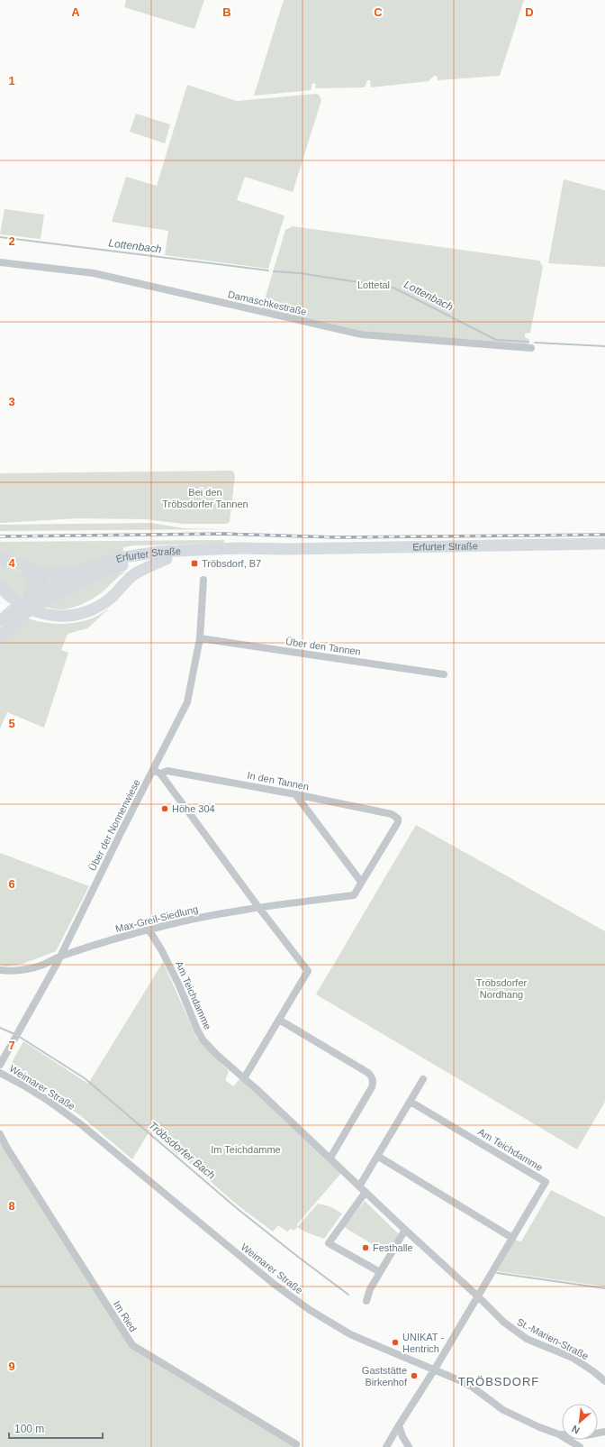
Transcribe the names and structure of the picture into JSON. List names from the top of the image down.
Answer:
{
  "streets": {
    "main road": ["Erfurter Straße"],
    "street": [
      "Damaschkestraße",
      "Über den Tannen",
      "In den Tannen",
      "Über der Nonnenwiese",
      "Max-Greil-Siedlung",
      "Am Teichdamme",
      "Weimarer Straße",
      "Im Ried",
      "St.-Marien-Straße"
    ]
  },
  "crossings": [
    ["Über den Tannen", "Über der Nonnenwiese"],
    ["In den Tannen", "Über der Nonnenwiese"],
    ["In den Tannen", "Max-Greil-Siedlung"],
    ["Über der Nonnenwiese", "Max-Greil-Siedlung"],
    ["Max-Greil-Siedlung", "Am Teichdamme"],
    ["Am Teichdamme", "St.-Marien-Straße"]
  ],
  "districts": ["TRÖBSDORF"],
  "water": ["Lottenbach", "Tröbsdorfer Bach"],
  "parks": [
    "Lottetal",
    "Bei den Tröbsdorfer Tannen",
    "Tröbsdorfer Nordhang",
    "Im Teichdamme"
  ],
  "places": {
    "transit": ["Tröbsdorf, B7"],
    "other": [
      "Höhe 304",
      "Festhalle",
      "UNIKAT - Hentrich",
      "Gaststätte Birkenhof"
    ]
  },
  "scale_bar": "100 m",
  "north": "bottom left",
  "grid": {
    "columns": [
      "A",
      "B",
      "C",
      "D"
    ],
    "rows": [
      "1",
      "2",
      "3",
      "4",
      "5",
      "6",
      "7",
      "8",
      "9"
    ]
  }
}
